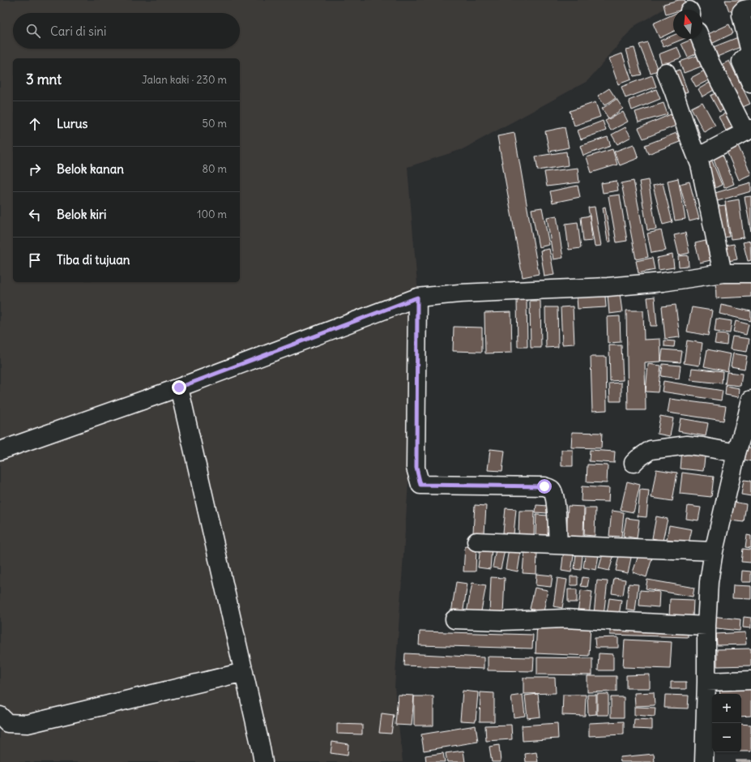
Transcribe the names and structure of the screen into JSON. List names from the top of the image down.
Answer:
{
  "north": "top",
  "page": {
    "search": "Cari di sini",
    "heading": ["3 mnt", "Jalan kaki · 230 m"],
    "list": [
      ["Lurus", "50 m"],
      ["Belok kanan", "80 m"],
      ["Belok kiri", "100 m"],
      "Tiba di tujuan"
    ],
    "map_buttons": ["+", "−"]
  }
}
